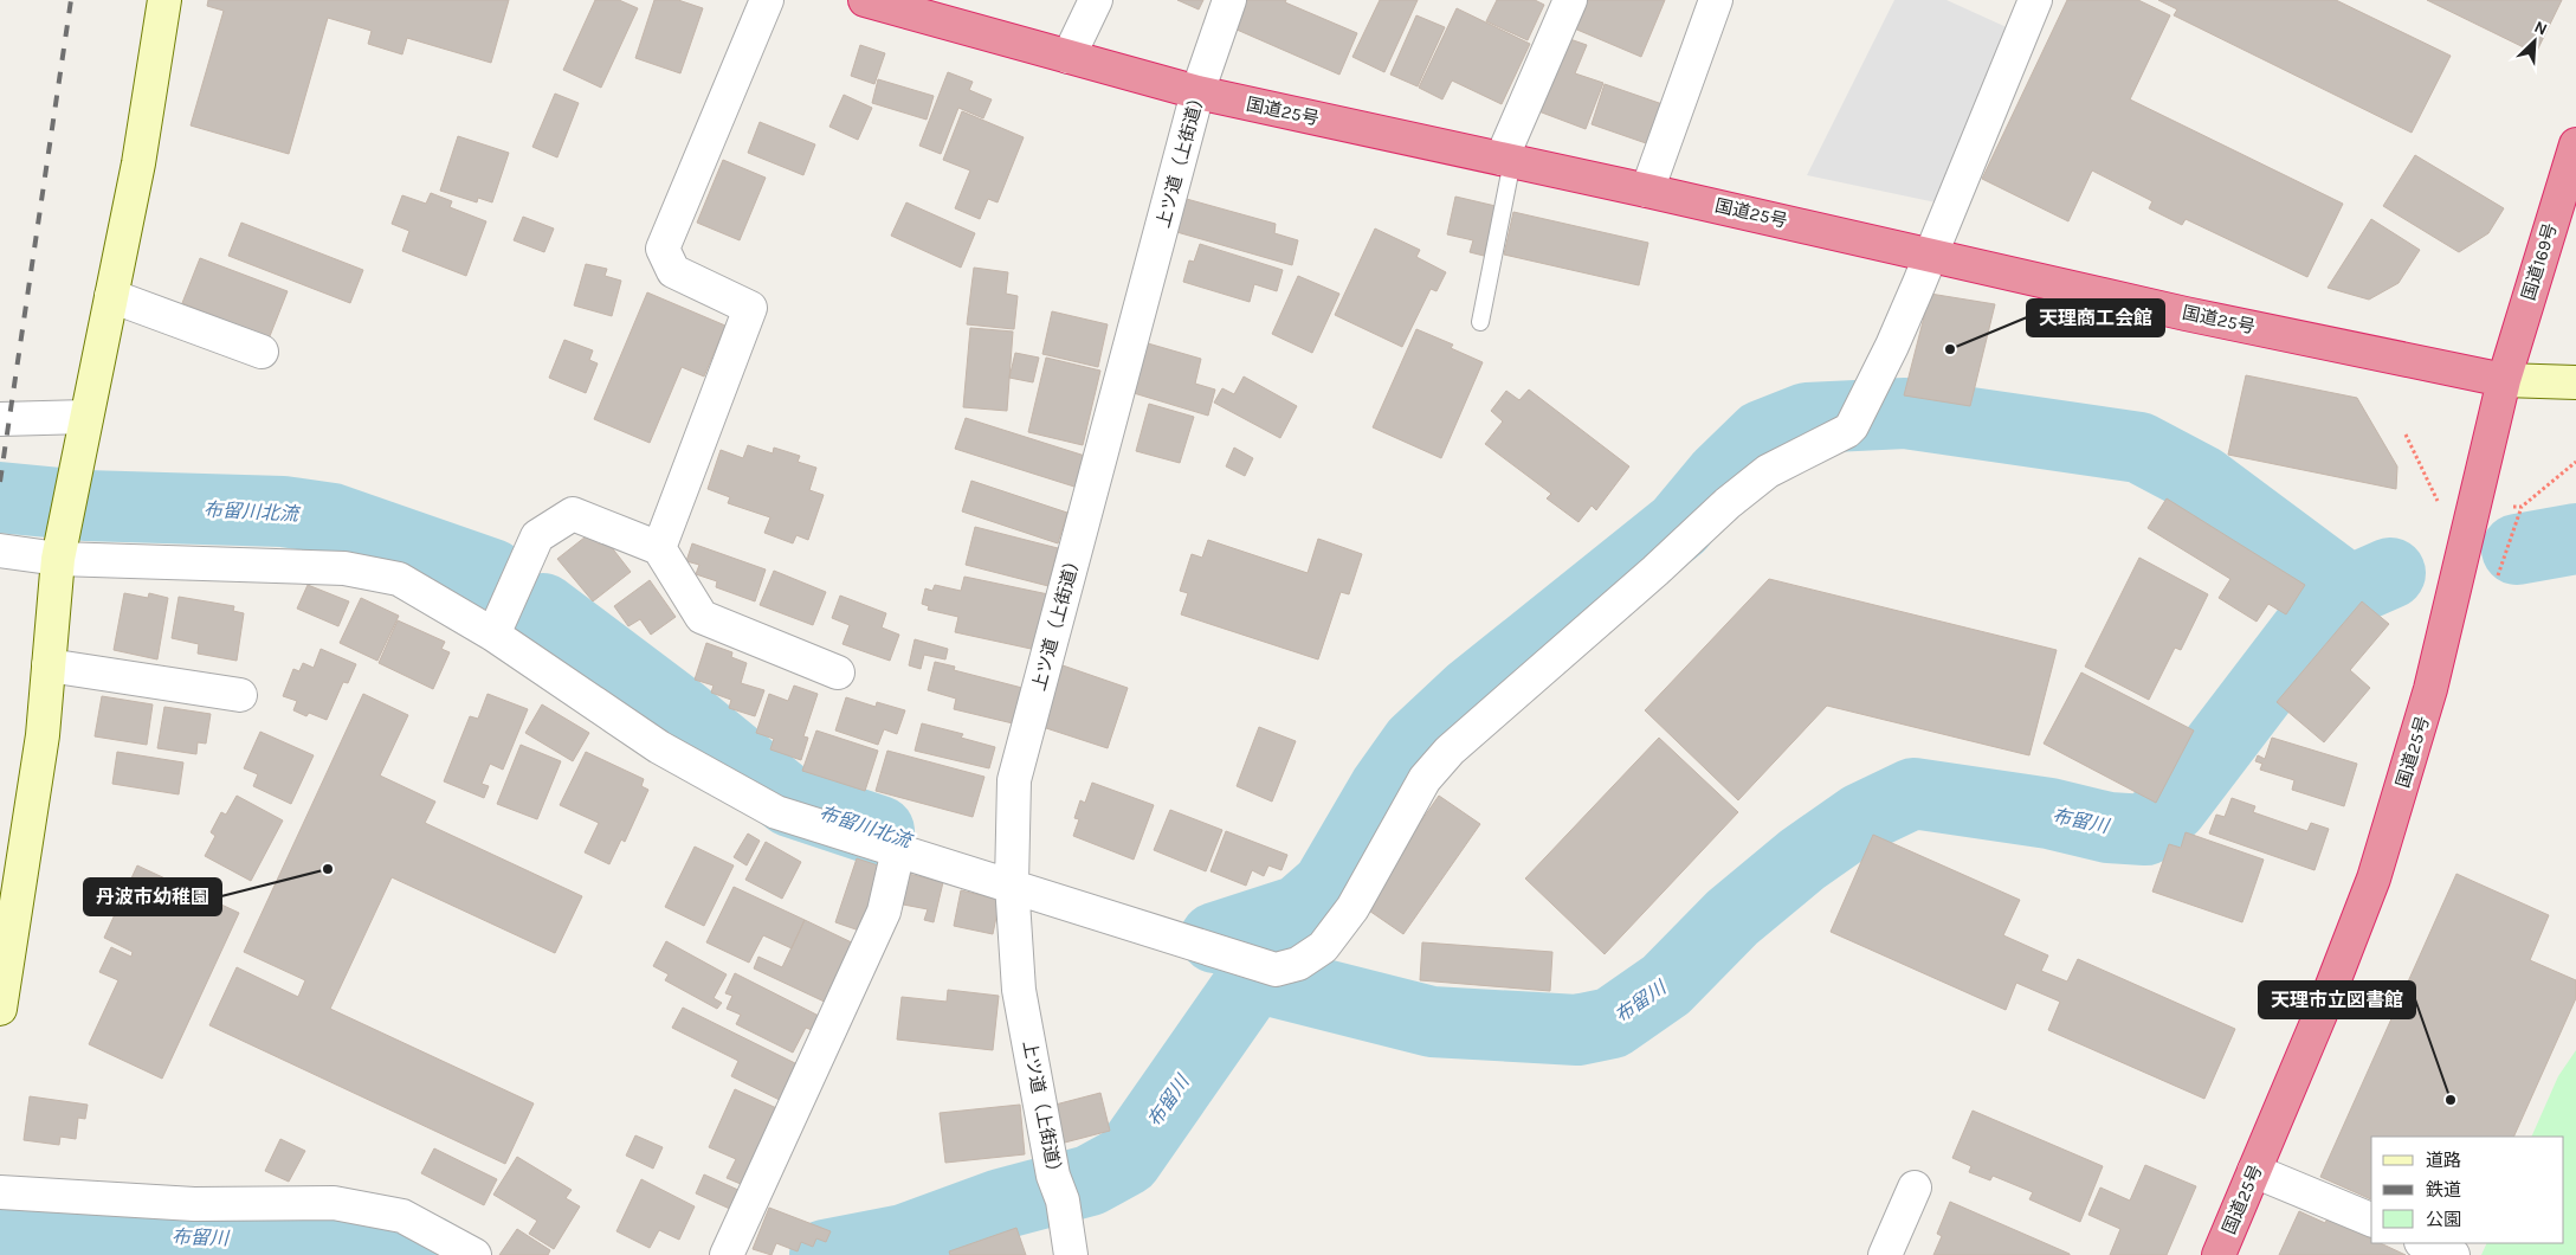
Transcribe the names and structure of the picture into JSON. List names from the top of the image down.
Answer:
{
  "streets": {
    "highway": ["国道25号", "国道169号"],
    "street": ["上ツ道（上街道）"]
  },
  "crossings": [
    ["国道25号", "上ツ道（上街道）"],
    ["国道25号", "国道169号"]
  ],
  "water": ["布留川北流", "布留川"],
  "places": ["天理商工会館", "丹波市幼稚園", "天理市立図書館"],
  "legend": ["道路", "鉄道", "公園"],
  "north": "top right"
}
